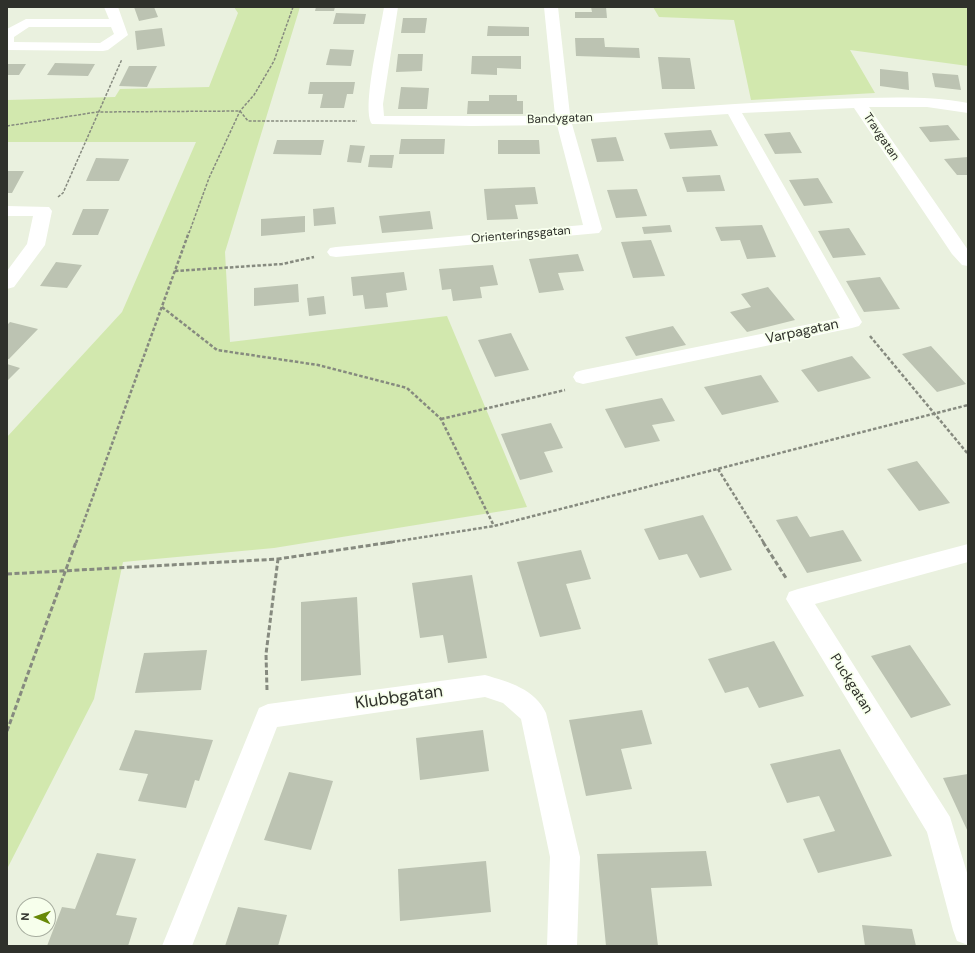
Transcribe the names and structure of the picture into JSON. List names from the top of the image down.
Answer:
{
  "streets": {
    "street": [
      "Bandygatan",
      "Travgatan",
      "Orienteringsgatan",
      "Varpagatan",
      "Puckgatan",
      "Klubbgatan"
    ]
  },
  "crossings": [
    ["Bandygatan", "Travgatan"],
    ["Bandygatan", "Orienteringsgatan"],
    ["Bandygatan", "Varpagatan"]
  ],
  "north": "left"
}
